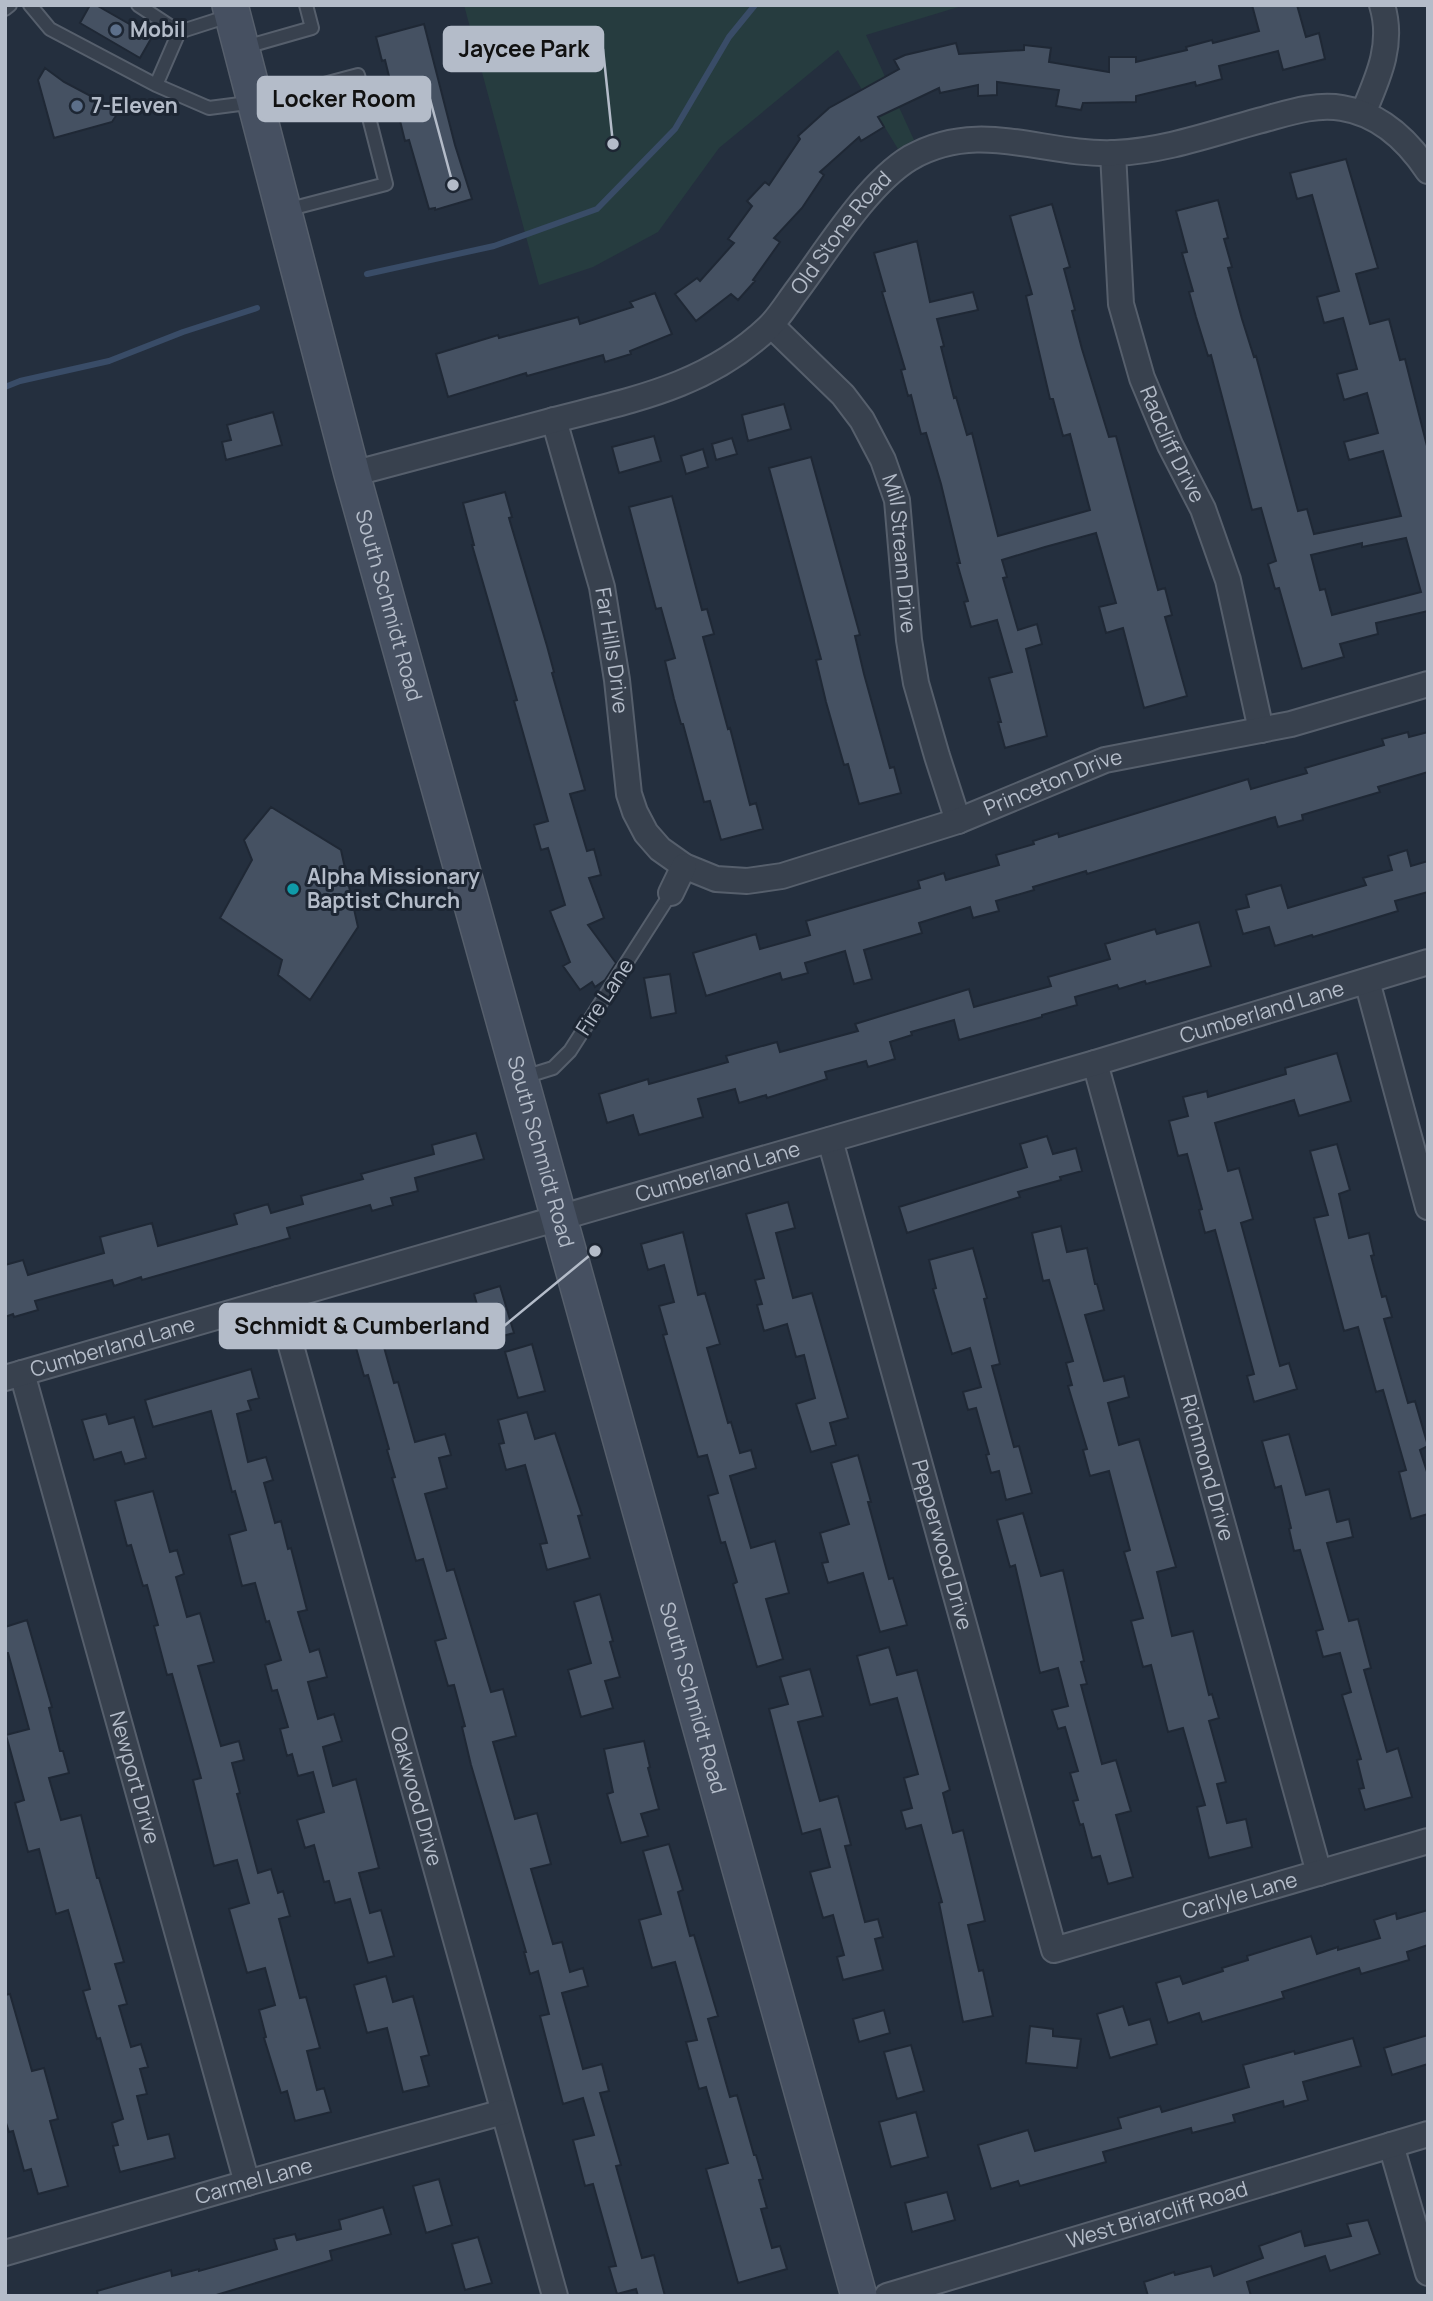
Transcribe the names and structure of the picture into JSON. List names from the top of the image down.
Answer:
{
  "streets": {
    "street": [
      "Old Stone Road",
      "Radcliff Drive",
      "Mill Stream Drive",
      "South Schmidt Road",
      "Far Hills Drive",
      "Princeton Drive",
      "Cumberland Lane",
      "Richmond Drive",
      "Pepperwood Drive",
      "Newport Drive",
      "Oakwood Drive",
      "Carlyle Lane",
      "Carmel Lane",
      "West Briarcliff Road"
    ],
    "lane": ["Fire Lane"]
  },
  "crossings": [
    ["Old Stone Road", "Radcliff Drive"],
    ["Old Stone Road", "Mill Stream Drive"],
    ["Old Stone Road", "South Schmidt Road"],
    ["Old Stone Road", "Far Hills Drive"],
    ["Radcliff Drive", "Princeton Drive"],
    ["Mill Stream Drive", "Princeton Drive"],
    ["South Schmidt Road", "Fire Lane"],
    ["South Schmidt Road", "Cumberland Lane"],
    ["Far Hills Drive", "Princeton Drive"],
    ["Cumberland Lane", "Richmond Drive"],
    ["Cumberland Lane", "Pepperwood Drive"],
    ["Cumberland Lane", "Newport Drive"],
    ["Cumberland Lane", "Oakwood Drive"],
    ["Richmond Drive", "Carlyle Lane"],
    ["Pepperwood Drive", "Carlyle Lane"],
    ["Newport Drive", "Carmel Lane"],
    ["Oakwood Drive", "Carmel Lane"]
  ],
  "places": [
    "Mobil",
    "7-Eleven",
    "Jaycee Park",
    "Locker Room",
    "Alpha Missionary Baptist Church",
    "Schmidt & Cumberland"
  ]
}
